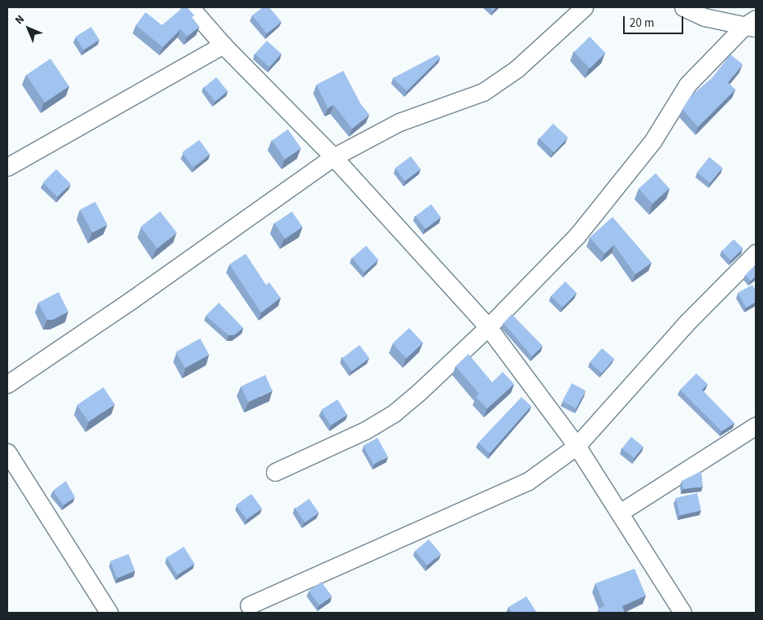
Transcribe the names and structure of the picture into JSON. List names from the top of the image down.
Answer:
{
  "scale_bar": "20 m",
  "north": "top left"
}
